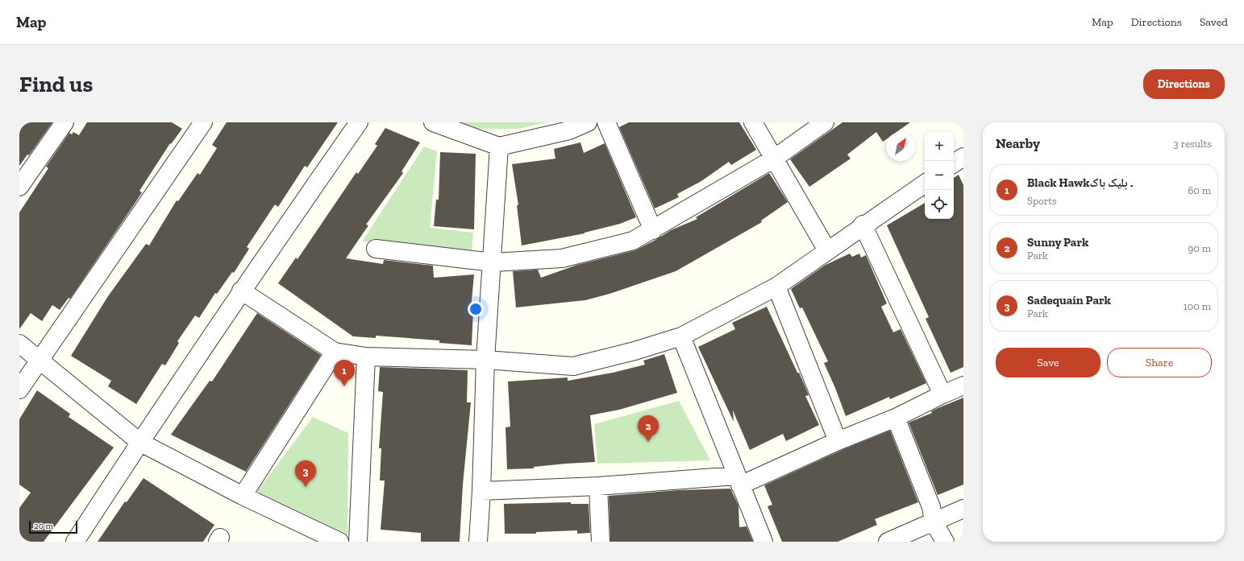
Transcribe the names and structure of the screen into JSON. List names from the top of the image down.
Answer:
{
  "scale_bar": "20 m",
  "north": "top right",
  "page": {
    "header": "Map",
    "nav": ["Map", "Directions", "Saved"],
    "buttons": [
      "Directions",
      ["Save", "Share"]
    ],
    "title": "Find us",
    "heading": ["Nearby", "3 results"],
    "map_buttons": ["+", "−"],
    "list": [
      {
        "mark": "1",
        "name": "Black Hawk۔ بلیک ہاک",
        "note": "Sports",
        "value": "60 m"
      },
      {
        "mark": "2",
        "name": "Sunny Park",
        "note": "Park",
        "value": "90 m"
      },
      {
        "mark": "3",
        "name": "Sadequain Park",
        "note": "Park",
        "value": "100 m"
      }
    ],
    "pins": ["1", "2", "3"],
    "scale": "20 m"
  }
}
